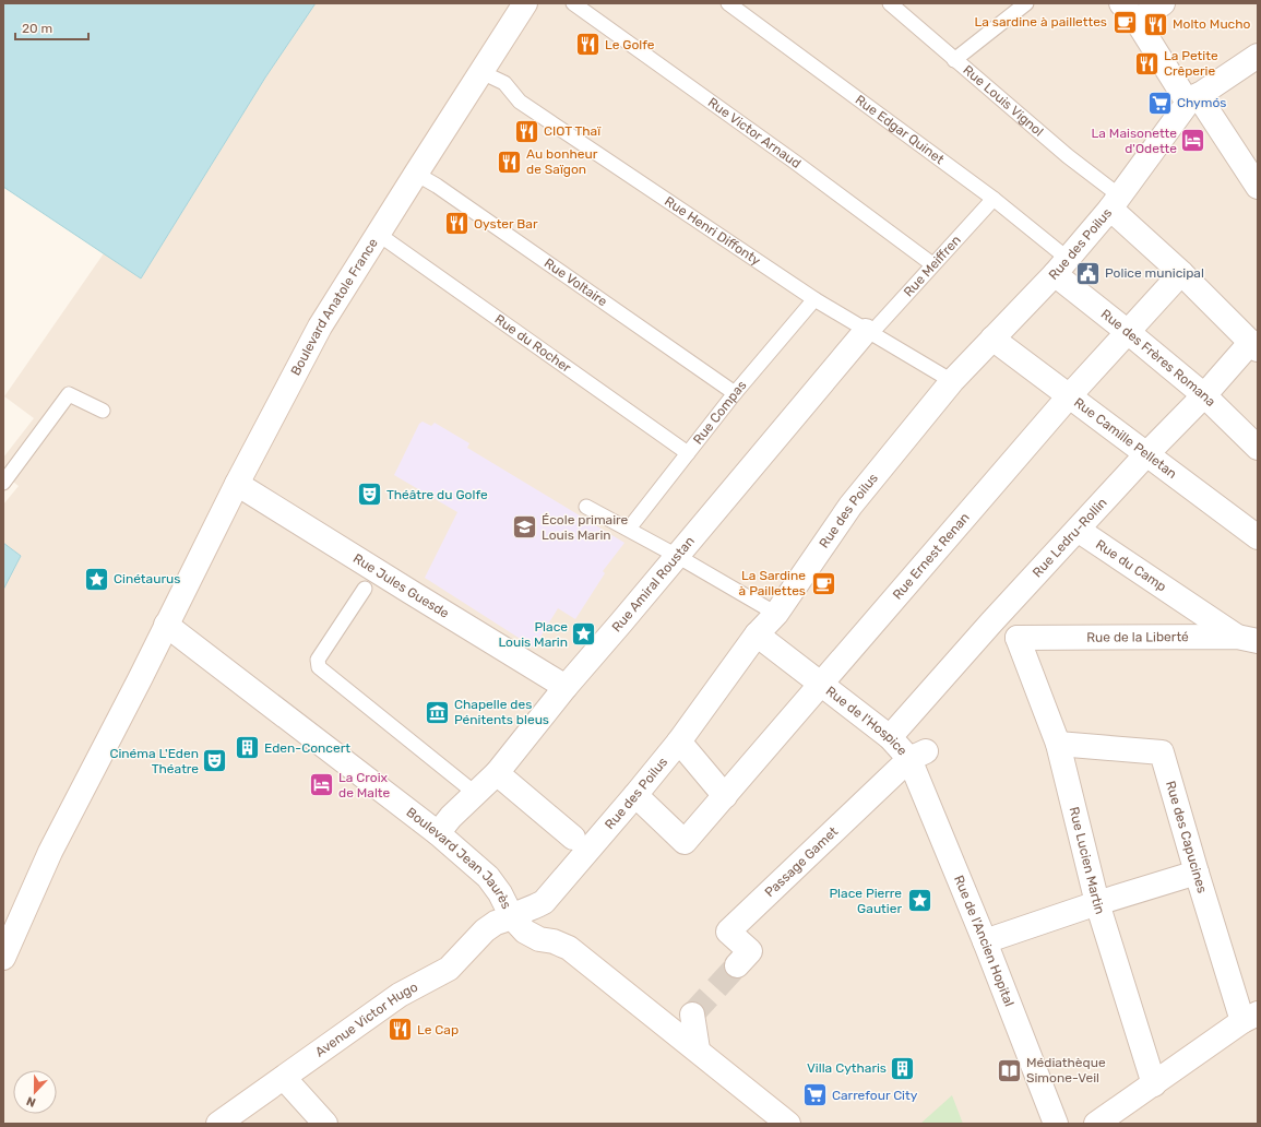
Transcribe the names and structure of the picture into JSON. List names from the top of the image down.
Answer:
{
  "streets": {
    "street": [
      "Rue des Poilus",
      "Boulevard Anatole France",
      "Rue des Frères Romana",
      "Rue Camille Pelletan",
      "Rue Ledru-Rollin",
      "Rue Ernest Renan",
      "Rue du Camp",
      "Rue Amiral Roustan",
      "Rue Jules Guesde",
      "Rue de la Liberté",
      "Rue de l'Hospice",
      "Rue des Capucines",
      "Boulevard Jean Jaurès",
      "Rue Lucien Martin",
      "Passage Gamet",
      "Rue de l'Ancien Hopital",
      "Avenue Victor Hugo"
    ],
    "lane": [
      "Rue Louis Vignol",
      "Rue Edgar Quinet",
      "Rue Victor Arnaud",
      "Rue Henri Diffonty",
      "Rue Meiffren",
      "Rue Voltaire",
      "Rue du Rocher",
      "Rue Compas"
    ]
  },
  "crossings": [
    ["Rue Louis Vignol", "Rue des Poilus"],
    ["Rue Edgar Quinet", "Rue des Poilus"],
    ["Rue Edgar Quinet", "Rue Meiffren"],
    ["Rue Edgar Quinet", "Rue des Frères Romana"],
    ["Rue Victor Arnaud", "Rue Meiffren"],
    ["Rue Henri Diffonty", "Rue des Poilus"],
    ["Rue Henri Diffonty", "Rue Meiffren"],
    ["Rue Henri Diffonty", "Boulevard Anatole France"],
    ["Rue Henri Diffonty", "Rue Compas"],
    ["Rue Henri Diffonty", "Rue Amiral Roustan"],
    ["Rue des Poilus", "Rue des Frères Romana"],
    ["Rue des Poilus", "Rue Camille Pelletan"],
    ["Rue des Poilus", "Rue Ernest Renan"],
    ["Rue des Poilus", "Rue de l'Hospice"],
    ["Rue des Poilus", "Boulevard Jean Jaurès"],
    ["Rue des Poilus", "Avenue Victor Hugo"],
    ["Rue Meiffren", "Rue Amiral Roustan"],
    ["Rue Voltaire", "Boulevard Anatole France"],
    ["Rue Voltaire", "Rue Compas"],
    ["Boulevard Anatole France", "Rue du Rocher"],
    ["Boulevard Anatole France", "Rue Jules Guesde"],
    ["Boulevard Anatole France", "Boulevard Jean Jaurès"],
    ["Rue du Rocher", "Rue Compas"],
    ["Rue des Frères Romana", "Rue Ledru-Rollin"],
    ["Rue des Frères Romana", "Rue Ernest Renan"],
    ["Rue Camille Pelletan", "Rue Ledru-Rollin"],
    ["Rue Camille Pelletan", "Rue Ernest Renan"],
    ["Rue Ledru-Rollin", "Rue du Camp"],
    ["Rue Ledru-Rollin", "Rue de l'Hospice"],
    ["Rue Ernest Renan", "Rue de l'Hospice"],
    ["Rue du Camp", "Rue de la Liberté"],
    ["Rue Amiral Roustan", "Rue Jules Guesde"],
    ["Rue Amiral Roustan", "Boulevard Jean Jaurès"],
    ["Rue de la Liberté", "Rue Lucien Martin"],
    ["Rue de l'Hospice", "Passage Gamet"],
    ["Rue de l'Hospice", "Rue de l'Ancien Hopital"],
    ["Rue des Capucines", "Rue Lucien Martin"],
    ["Boulevard Jean Jaurès", "Avenue Victor Hugo"],
    ["Passage Gamet", "Rue de l'Ancien Hopital"]
  ],
  "places": {
    "cafe": ["La sardine à paillettes", "La Sardine à Paillettes"],
    "restaurant": [
      "Molto Mucho",
      "Le Golfe",
      "La Petite Crêperie",
      "CIOT Thaï",
      "Au bonheur de Saïgon",
      "Oyster Bar",
      "Le Cap"
    ],
    "supermarket": ["Chymós", "Carrefour City"],
    "hotel": ["La Maisonette d'Odette", "La Croix de Malte"],
    "public building": ["Police municipal"],
    "theatre": ["Théâtre du Golfe", "Cinéma L'Eden Théatre"],
    "school or university": ["École primaire Louis Marin"],
    "place": ["Cinétaurus", "Place Louis Marin", "Place Pierre Gautier"],
    "museum": ["Chapelle des Pénitents bleus"],
    "building": ["Eden-Concert", "Villa Cytharis"],
    "library": ["Médiathèque Simone-Veil"]
  },
  "scale_bar": "20 m",
  "north": "bottom"
}
